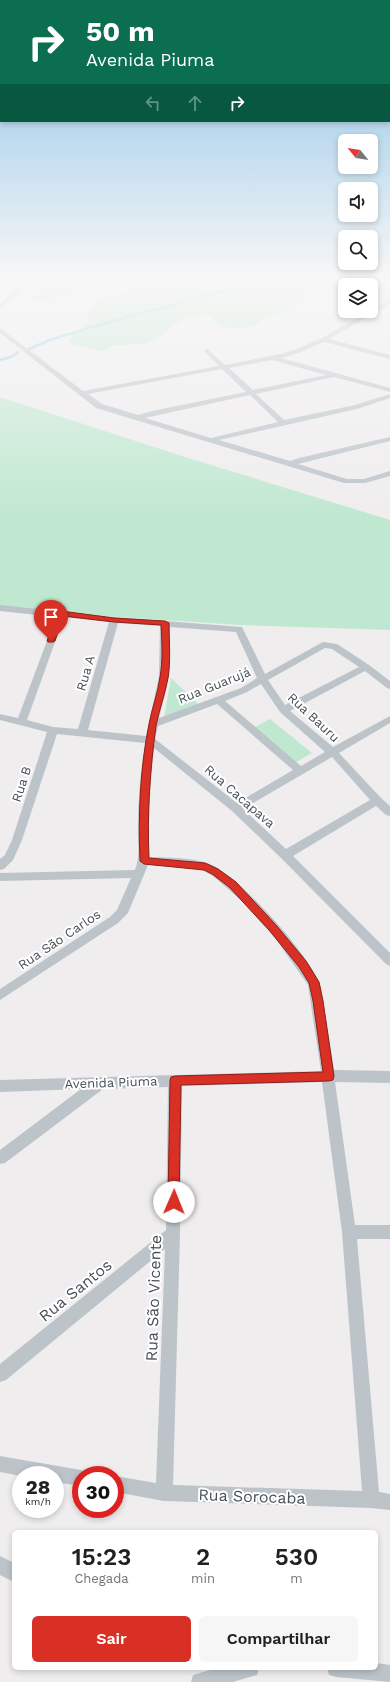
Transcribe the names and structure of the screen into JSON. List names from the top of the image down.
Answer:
{
  "streets": {
    "street": [
      "Rua A",
      "Rua Guarujá",
      "Rua Bauru",
      "Rua B",
      "Rua Cacapava",
      "Rua São Carlos",
      "Avenida Piuma",
      "Rua Santos",
      "Rua São Vicente",
      "Rua Sorocaba"
    ]
  },
  "crossings": [
    ["Rua Guarujá", "Rua Bauru"],
    ["Avenida Piuma", "Rua São Vicente"],
    ["Rua Santos", "Rua São Vicente"],
    ["Rua São Vicente", "Rua Sorocaba"]
  ],
  "north": "top left",
  "page": {
    "turn": ["50 m", "Avenida Piuma"],
    "speed": "28 km/h",
    "limit": "30",
    "eta": [
      "15:23",
      "Chegada",
      "2",
      "min",
      "530",
      "m"
    ],
    "buttons": ["Sair", "Compartilhar"]
  }
}
